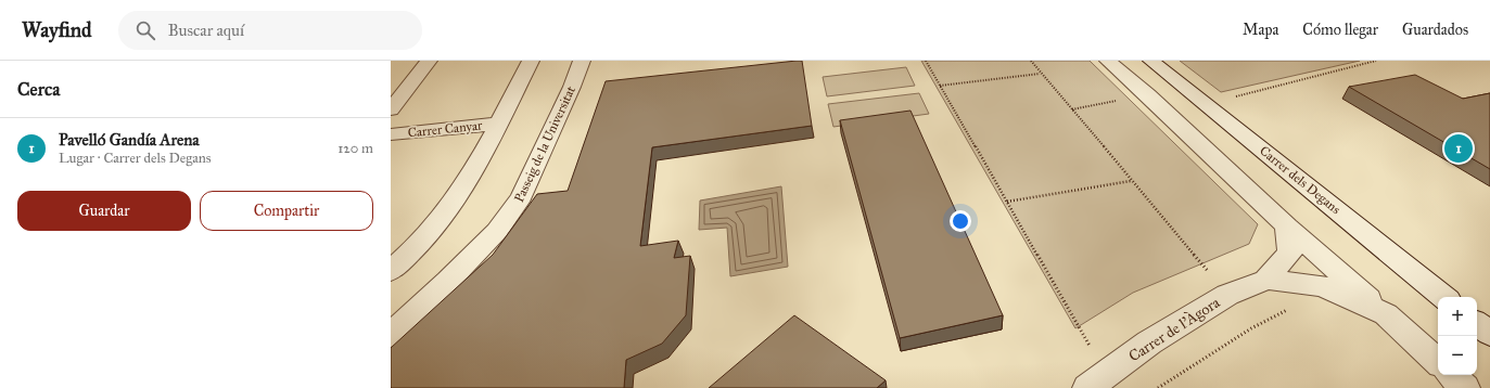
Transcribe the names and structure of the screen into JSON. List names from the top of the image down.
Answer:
{
  "streets": {
    "street": [
      "Carrer Canyar",
      "Passeig de la Universitat",
      "Carrer dels Degans",
      "Carrer de l'Àgora"
    ]
  },
  "page": {
    "header": "Wayfind",
    "search": "Buscar aquí",
    "nav": ["Mapa", "Cómo llegar", "Guardados"],
    "heading": "Cerca",
    "list": [
      {
        "mark": "1",
        "name": "Pavelló Gandía Arena",
        "note": "Lugar · Carrer dels Degans",
        "value": "120 m"
      }
    ],
    "pins": "1",
    "buttons": ["Guardar", "Compartir"],
    "map_buttons": ["+", "−"]
  }
}
